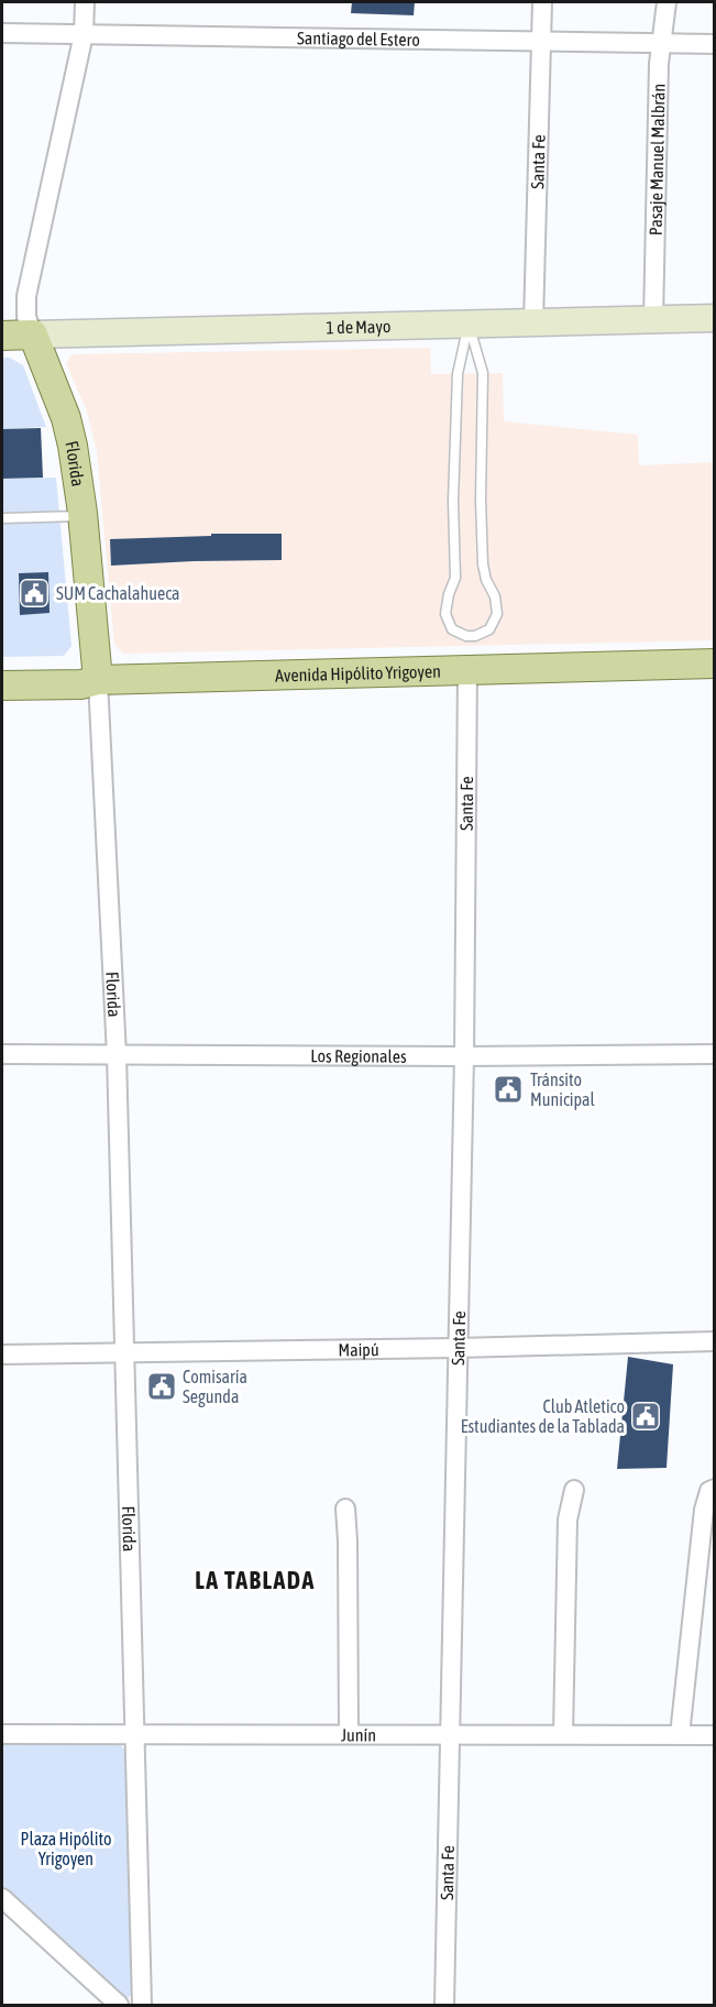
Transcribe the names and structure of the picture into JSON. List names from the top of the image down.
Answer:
{
  "streets": {
    "main road": ["1 de Mayo", "Florida", "Avenida Hipólito Yrigoyen"],
    "street": [
      "Santiago del Estero",
      "Pasaje Manuel Malbrán",
      "Santa Fe",
      "Los Regionales",
      "Maipú",
      "Junín"
    ]
  },
  "crossings": [
    ["Santiago del Estero", "Pasaje Manuel Malbrán"],
    ["Santiago del Estero", "Santa Fe"],
    ["Santiago del Estero", "Florida"],
    ["Pasaje Manuel Malbrán", "1 de Mayo"],
    ["Santa Fe", "1 de Mayo"],
    ["Santa Fe", "Avenida Hipólito Yrigoyen"],
    ["Santa Fe", "Los Regionales"],
    ["Santa Fe", "Maipú"],
    ["Santa Fe", "Junín"],
    ["1 de Mayo", "Florida"],
    ["Florida", "Avenida Hipólito Yrigoyen"],
    ["Florida", "Los Regionales"],
    ["Florida", "Maipú"],
    ["Florida", "Junín"]
  ],
  "districts": ["LA TABLADA"],
  "parks": ["Plaza Hipólito Yrigoyen"],
  "places": {
    "public building": [
      "SUM Cachalahueca",
      "Tránsito Municipal",
      "Comisaría Segunda",
      "Club Atletico Estudiantes de la Tablada"
    ]
  }
}
